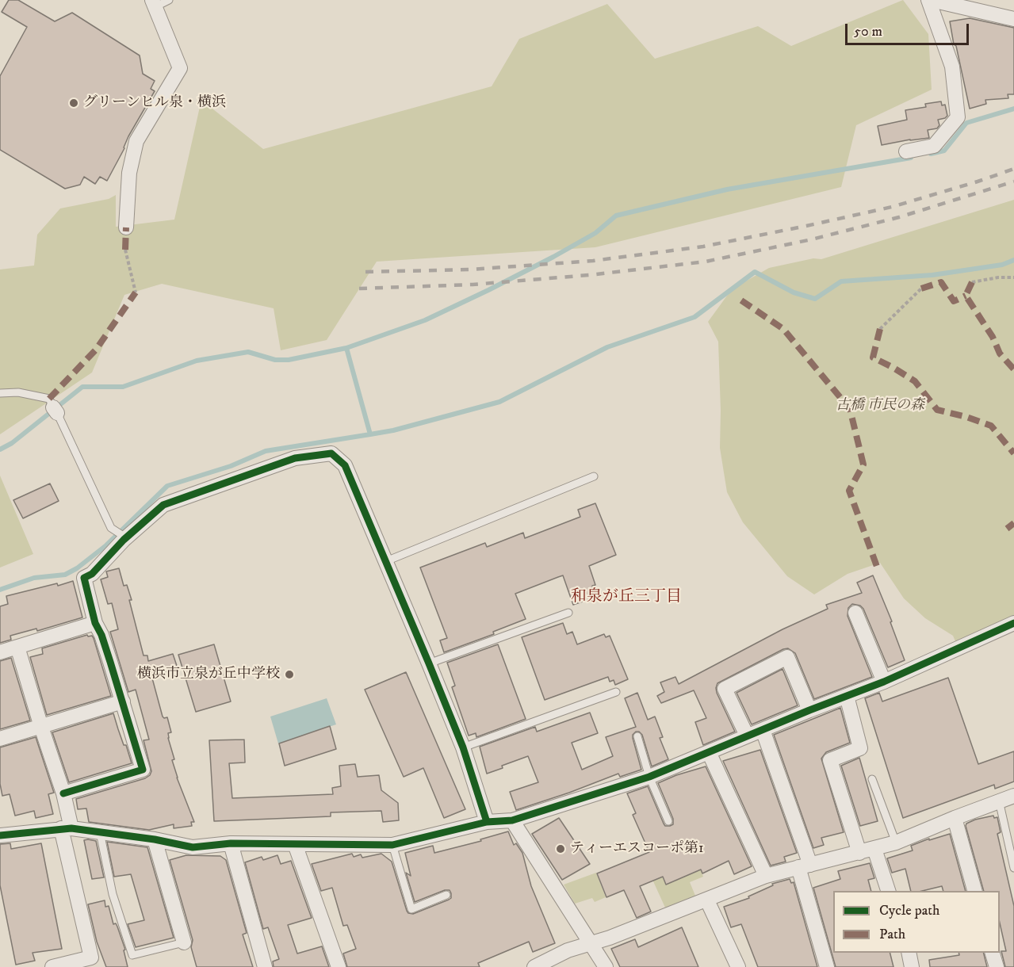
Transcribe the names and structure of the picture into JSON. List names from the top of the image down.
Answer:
{
  "districts": ["和泉が丘三丁目"],
  "parks": ["古橋 市民の森"],
  "places": ["グリーンヒル泉・横浜", "横浜市立泉が丘中学校", "ティーエスコーポ第1"],
  "legend": ["Cycle path", "Path"],
  "scale_bar": "50 m"
}
